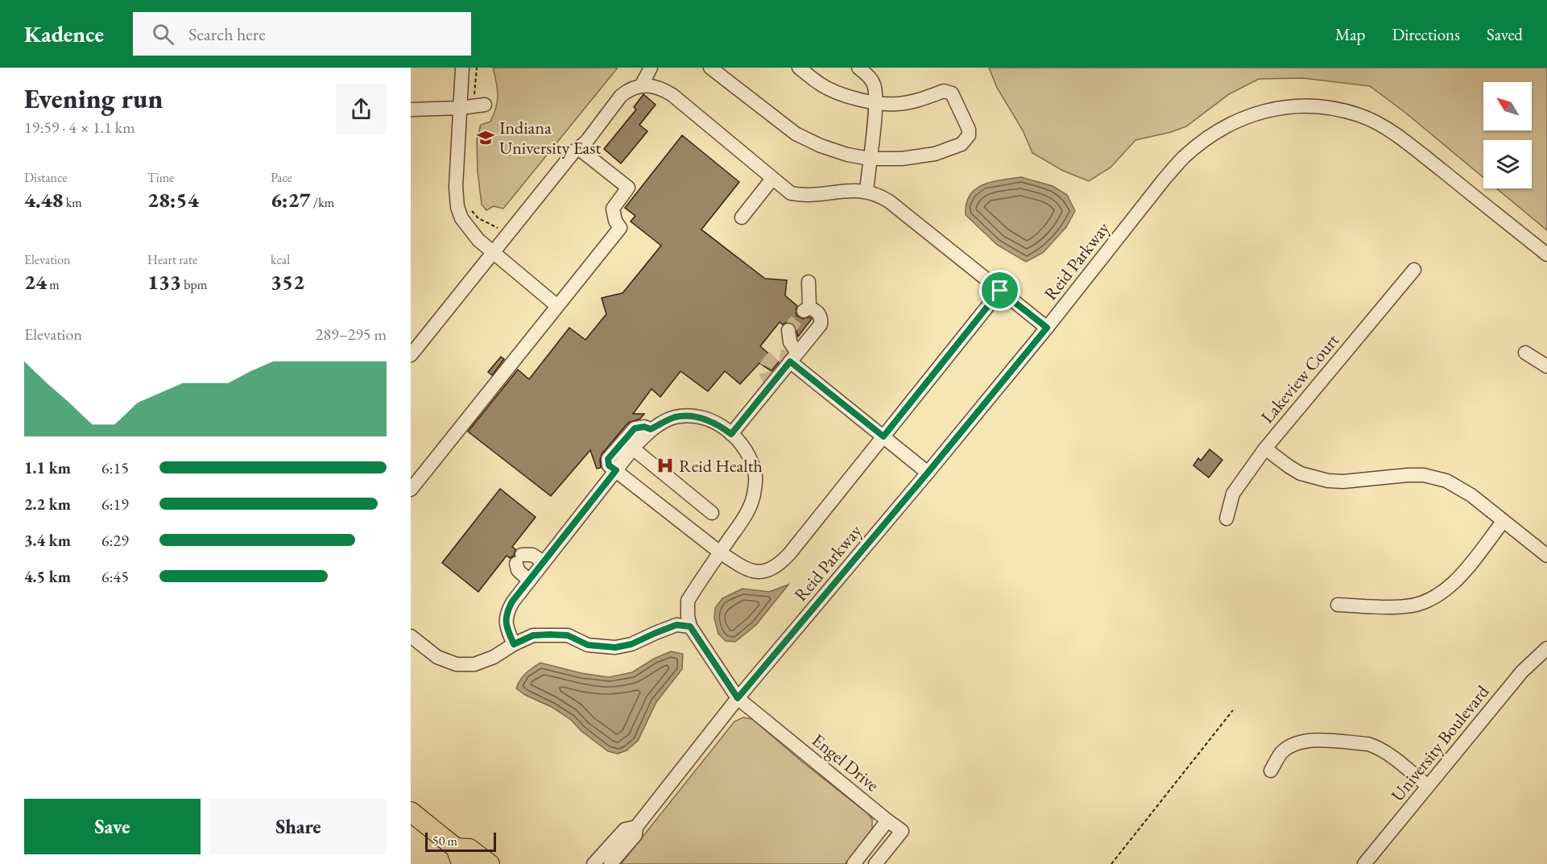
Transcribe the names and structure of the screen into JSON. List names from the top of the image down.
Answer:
{
  "streets": {
    "street": [
      "Reid Parkway",
      "Lakeview Court",
      "University Boulevard",
      "Engel Drive"
    ]
  },
  "crossings": [
    ["Reid Parkway", "Engel Drive"]
  ],
  "places": {
    "school or university": ["Indiana University East"],
    "hospital": ["Reid Health"]
  },
  "scale_bar": "50 m",
  "north": "top left",
  "page": {
    "header": "Kadence",
    "search": "Search here",
    "nav": ["Map", "Directions", "Saved"],
    "heading": ["Evening run", "19:59 · 4 × 1.1 km"],
    "stats": [
      ["Distance", "4.48 km"],
      ["Time", "28:54"],
      ["Pace", "6:27 /km"],
      ["Elevation", "24 m"],
      ["Heart rate", "133 bpm"],
      ["kcal", "352"]
    ],
    "chart": ["Elevation", "289–295 m"],
    "list": [
      {
        "name": "1.1 km",
        "note": "6:15"
      },
      {
        "name": "2.2 km",
        "note": "6:19"
      },
      {
        "name": "3.4 km",
        "note": "6:29"
      },
      {
        "name": "4.5 km",
        "note": "6:45"
      }
    ],
    "buttons": ["Save", "Share"],
    "scale": "50 m"
  }
}
